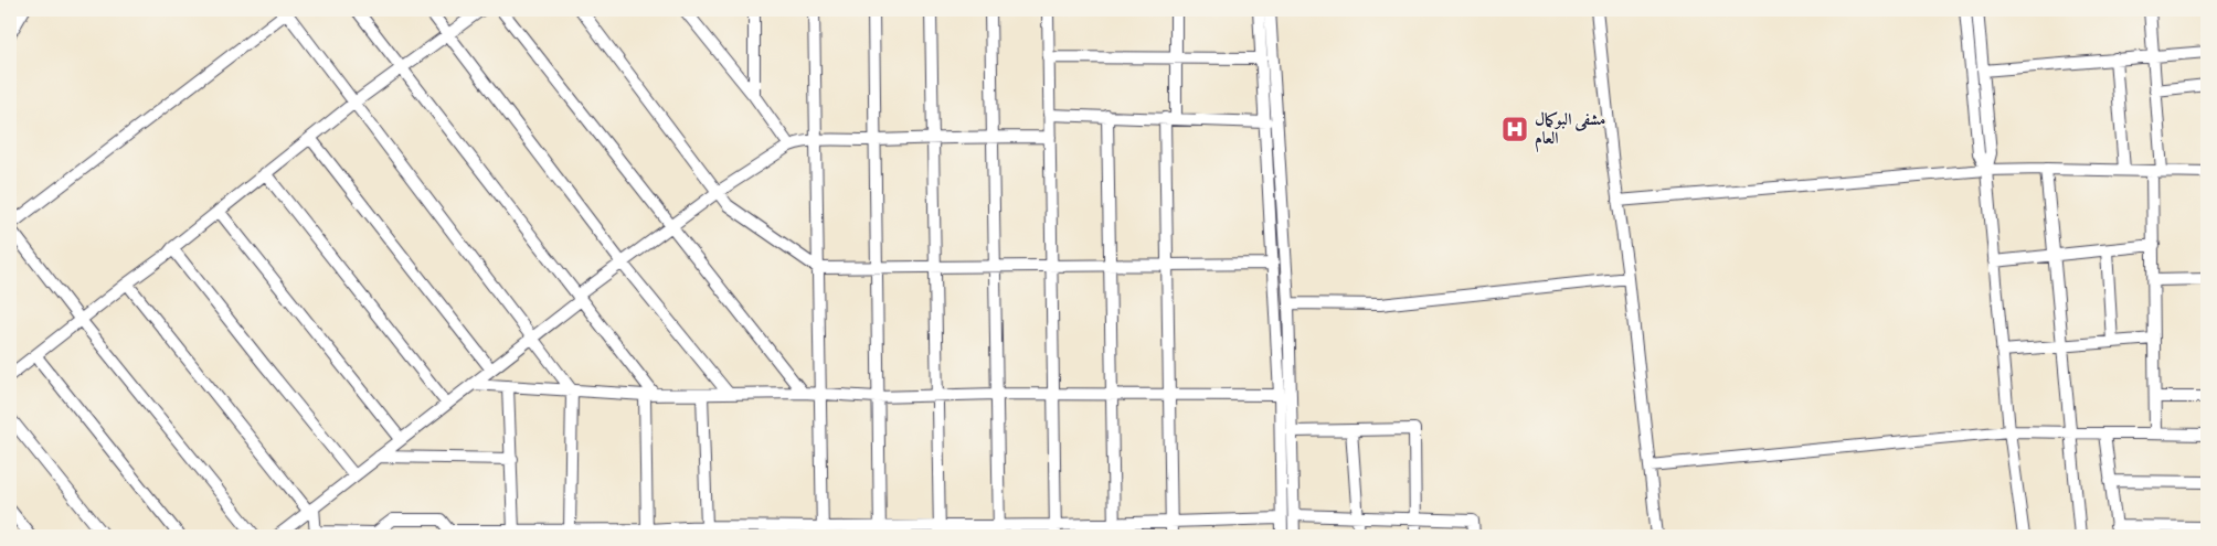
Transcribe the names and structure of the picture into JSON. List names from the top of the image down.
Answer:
{
  "places": {
    "hospital": ["مشفى البوكمال العام"]
  }
}
